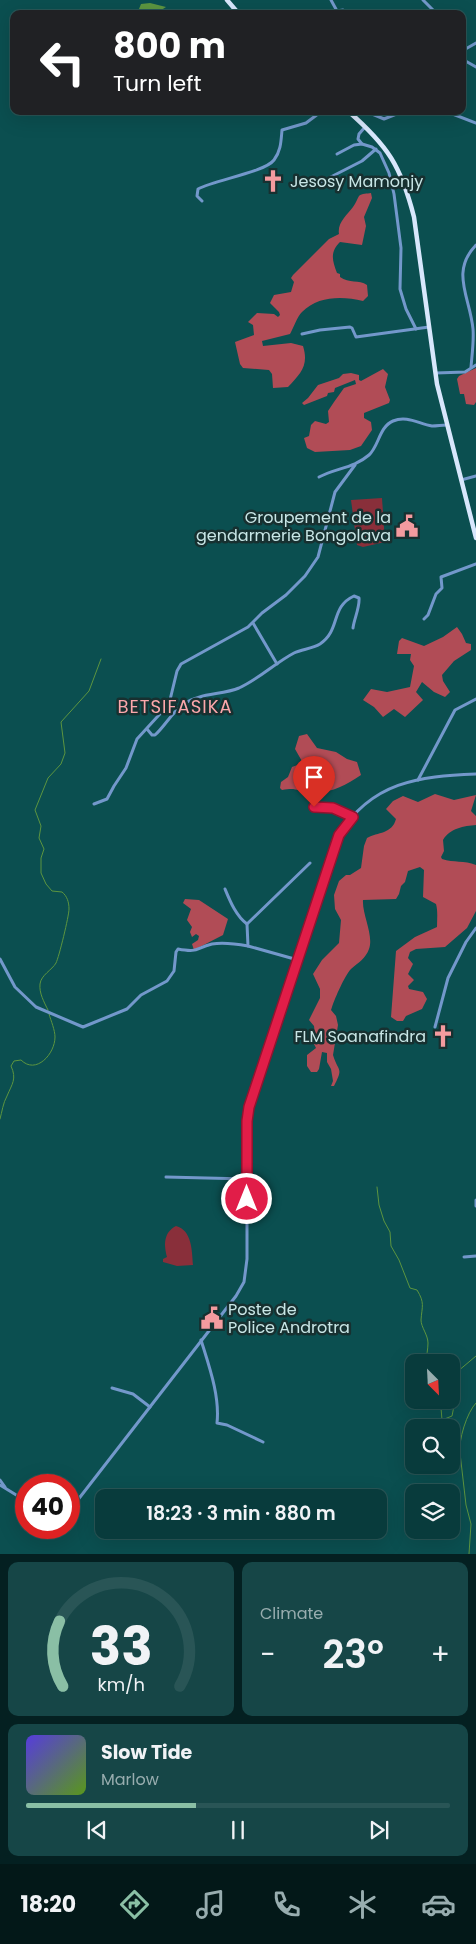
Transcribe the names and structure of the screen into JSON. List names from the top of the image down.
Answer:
{
  "districts": ["BETSIFASIKA"],
  "places": {
    "church": ["Jesosy Mamonjy", "FLM Soanafindra"],
    "public building": ["Groupement de la gendarmerie Bongolava", "Poste de Police Androtra"]
  },
  "north": "bottom right",
  "page": {
    "turn": ["800 m", "Turn left"],
    "limit": "40",
    "trip": "18:23 · 3 min · 880 m",
    "tile": "Climate",
    "heat": ["−", "23°", "+"],
    "song": ["Slow Tide", "Marlow"],
    "tabs": "18:20",
    "gauge": ["33", "km/h"]
  }
}
